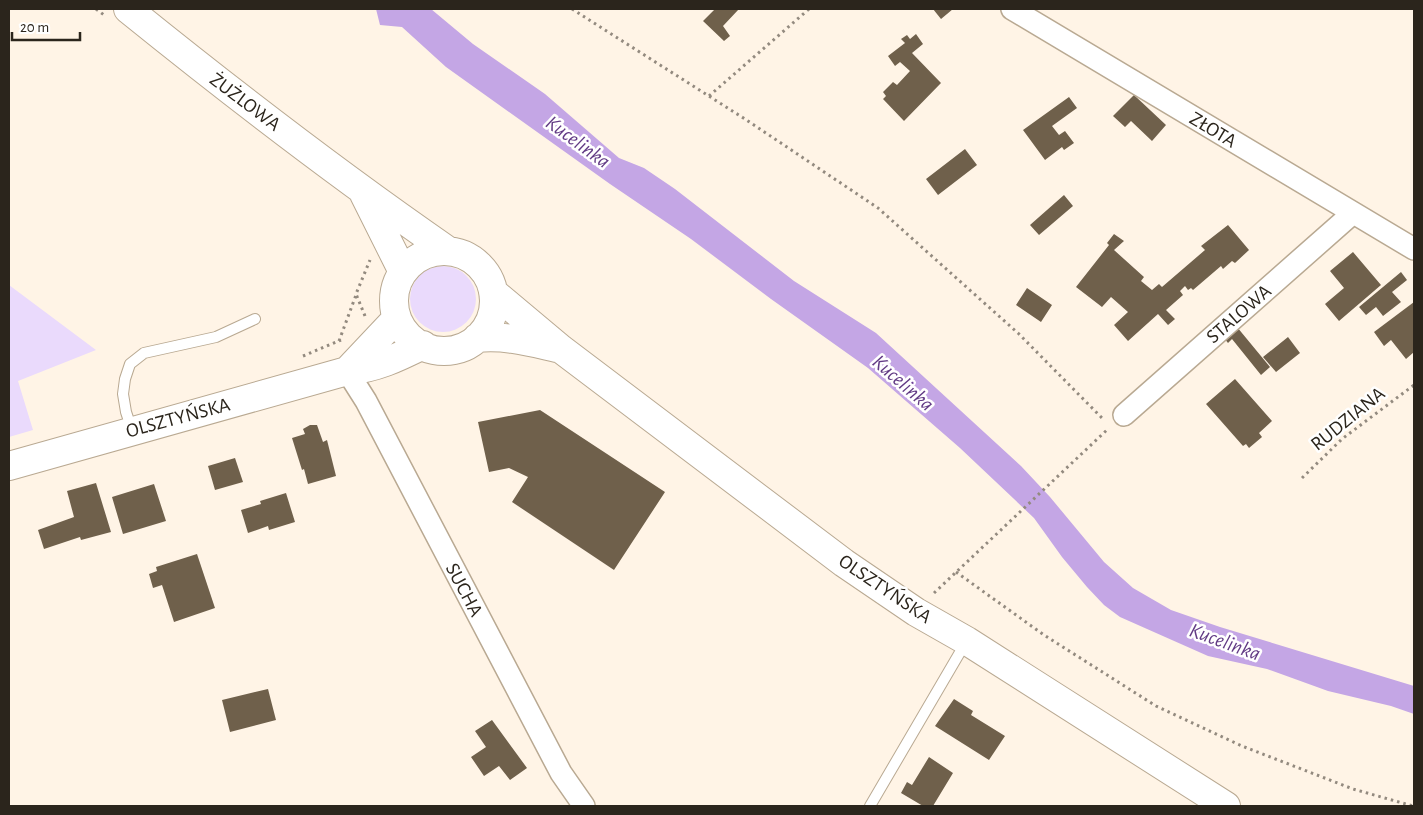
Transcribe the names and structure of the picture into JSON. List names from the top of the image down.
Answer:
{
  "streets": {
    "street": [
      "ŻUŻLOWA",
      "ZŁOTA",
      "STALOWA",
      "OLSZTYŃSKA",
      "SUCHA"
    ],
    "path": ["RUDZIANA"]
  },
  "crossings": [
    ["ŻUŻLOWA", "OLSZTYŃSKA"],
    ["ZŁOTA", "STALOWA"],
    ["OLSZTYŃSKA", "SUCHA"]
  ],
  "water": ["Kucelinka"],
  "scale_bar": "20 m"
}
